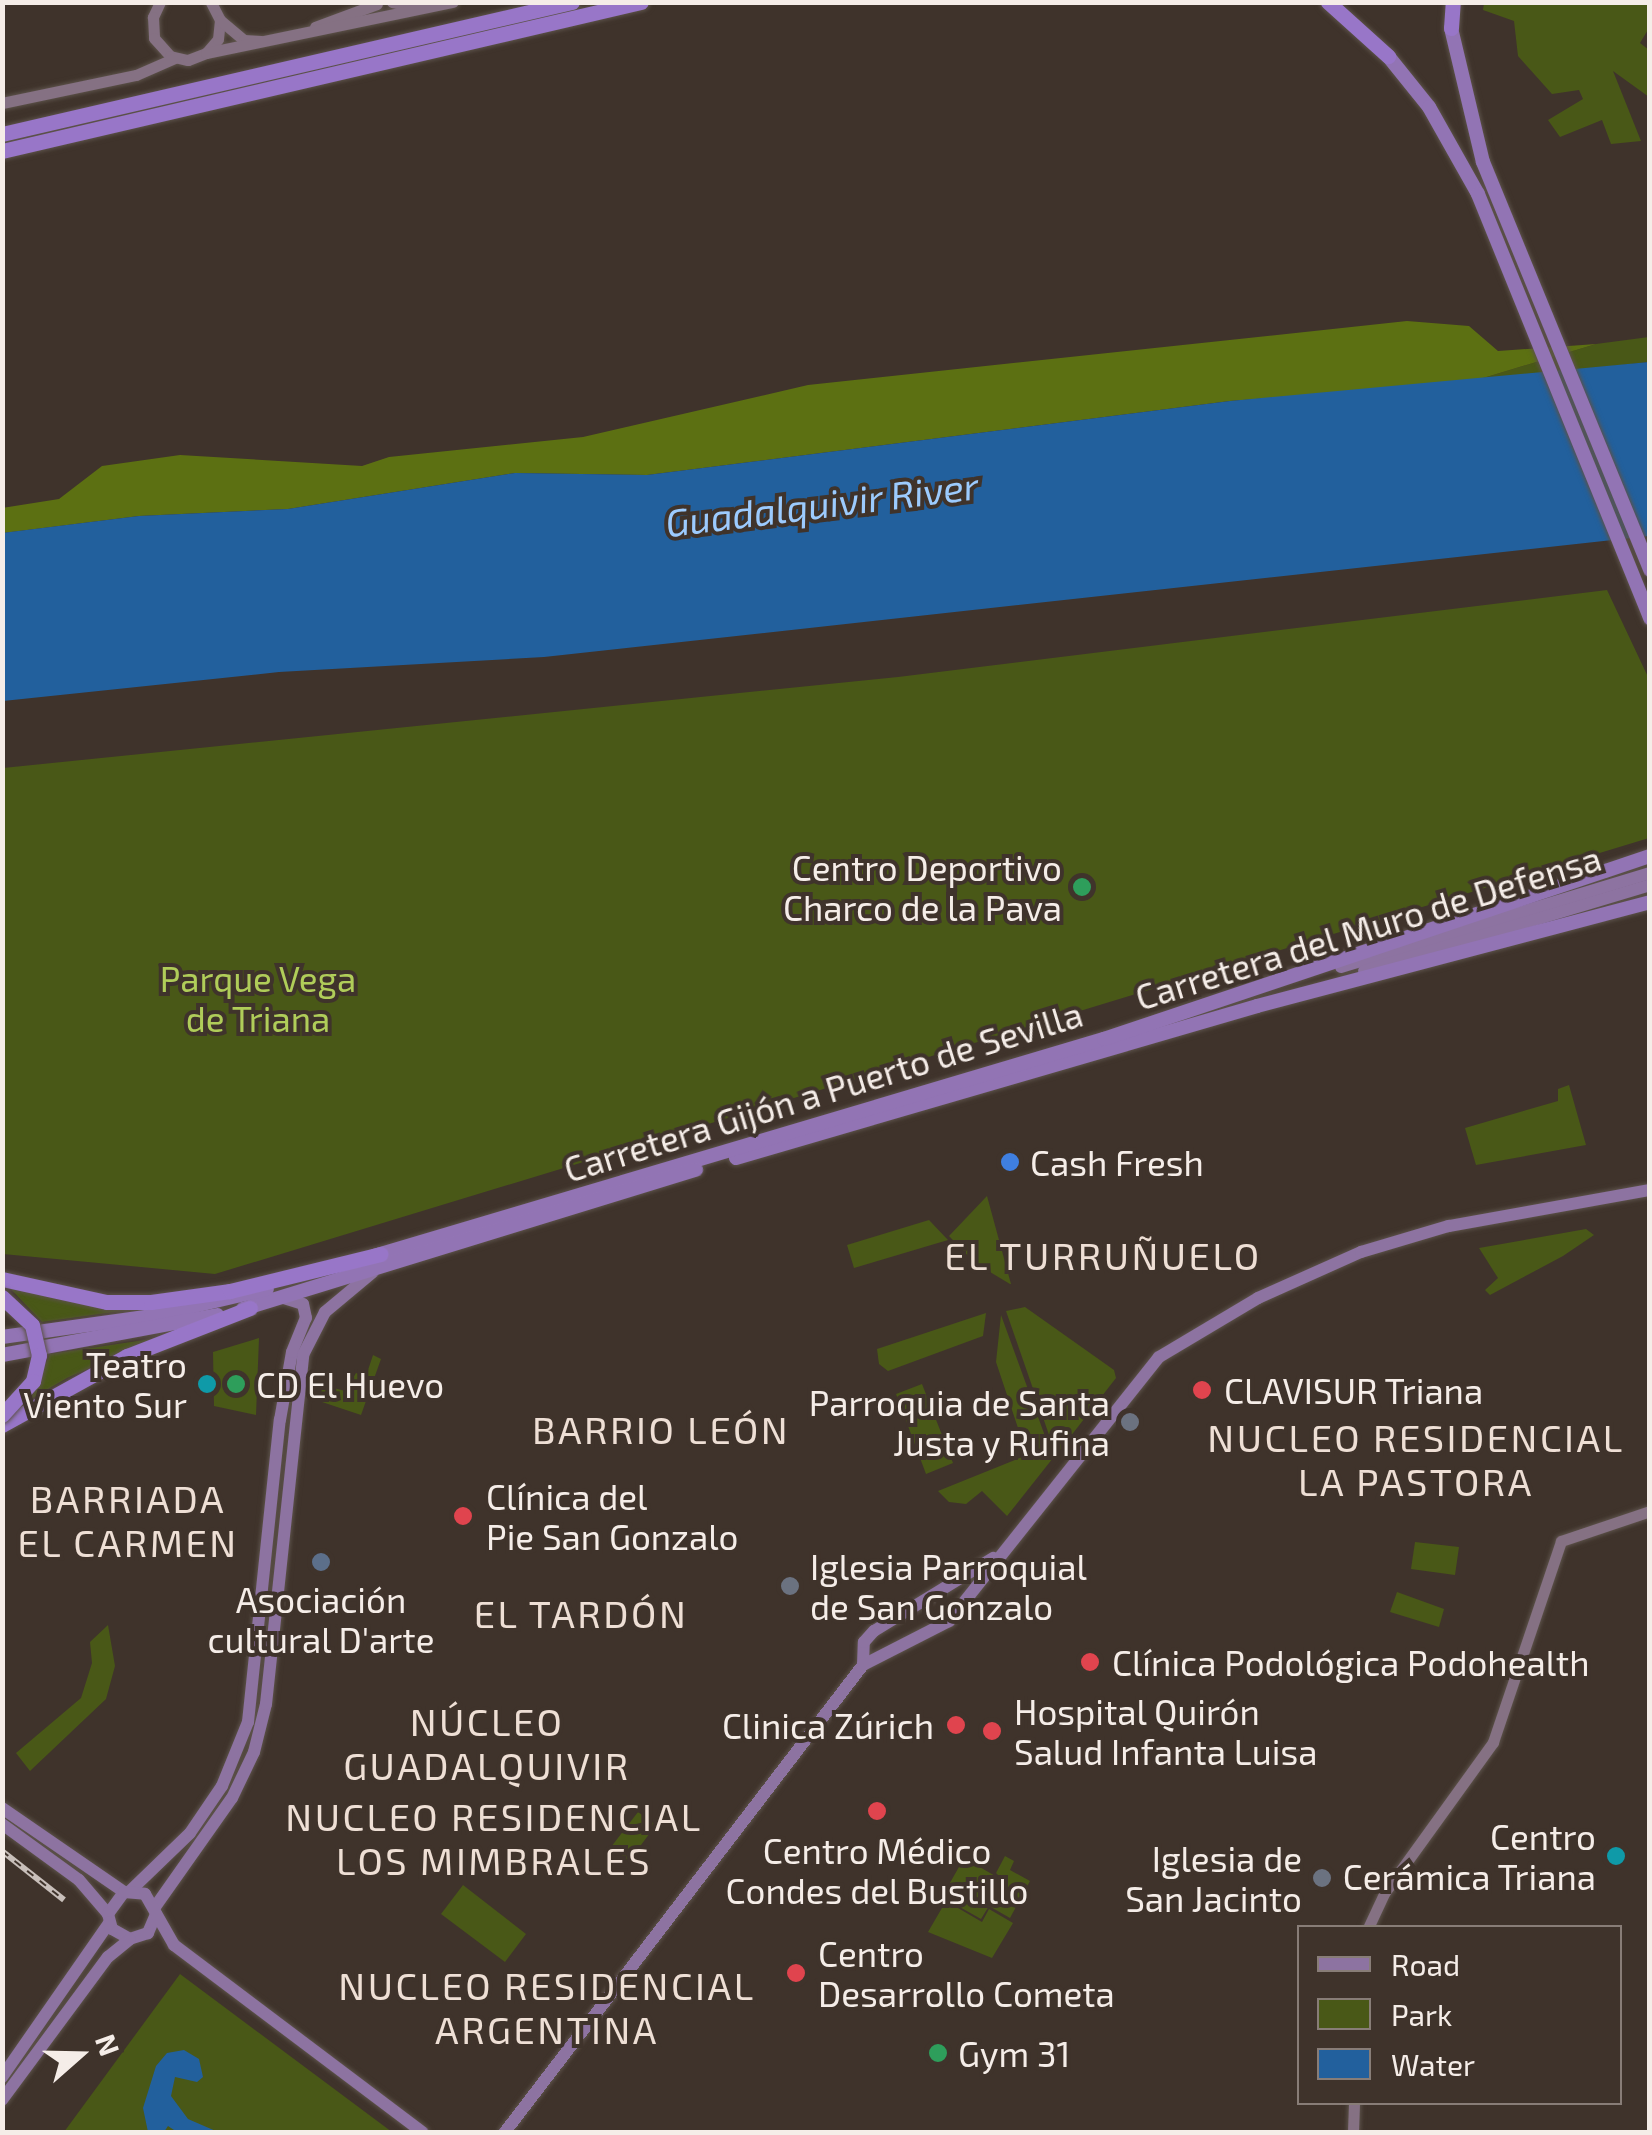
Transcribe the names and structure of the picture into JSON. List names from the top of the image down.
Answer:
{
  "streets": {
    "highway": ["Carretera Gijón a Puerto de Sevilla"],
    "main road": ["Carretera del Muro de Defensa"]
  },
  "crossings": [
    ["Carretera del Muro de Defensa", "Carretera Gijón a Puerto de Sevilla"]
  ],
  "districts": [
    "EL TURRUÑUELO",
    "BARRIO LEÓN",
    "NUCLEO RESIDENCIAL LA PASTORA",
    "BARRIADA EL CARMEN",
    "EL TARDÓN",
    "NÚCLEO GUADALQUIVIR",
    "NUCLEO RESIDENCIAL LOS MIMBRALES",
    "NUCLEO RESIDENCIAL ARGENTINA"
  ],
  "water": ["Guadalquivir River"],
  "parks": ["Parque Vega de Triana"],
  "places": [
    "Centro Deportivo Charco de la Pava",
    "Cash Fresh",
    "Teatro Viento Sur",
    "CD El Huevo",
    "CLAVISUR Triana",
    "Parroquia de Santa Justa y Rufina",
    "Clínica del Pie San Gonzalo",
    "Asociación cultural D'arte",
    "Iglesia Parroquial de San Gonzalo",
    "Clínica Podológica Podohealth",
    "Clinica Zúrich",
    "Hospital Quirón Salud Infanta Luisa",
    "Centro Médico Condes del Bustillo",
    "Centro Cerámica Triana",
    "Iglesia de San Jacinto",
    "Centro Desarrollo Cometa",
    "Gym 31"
  ],
  "legend": ["Road", "Park", "Water"],
  "north": "right"
}
